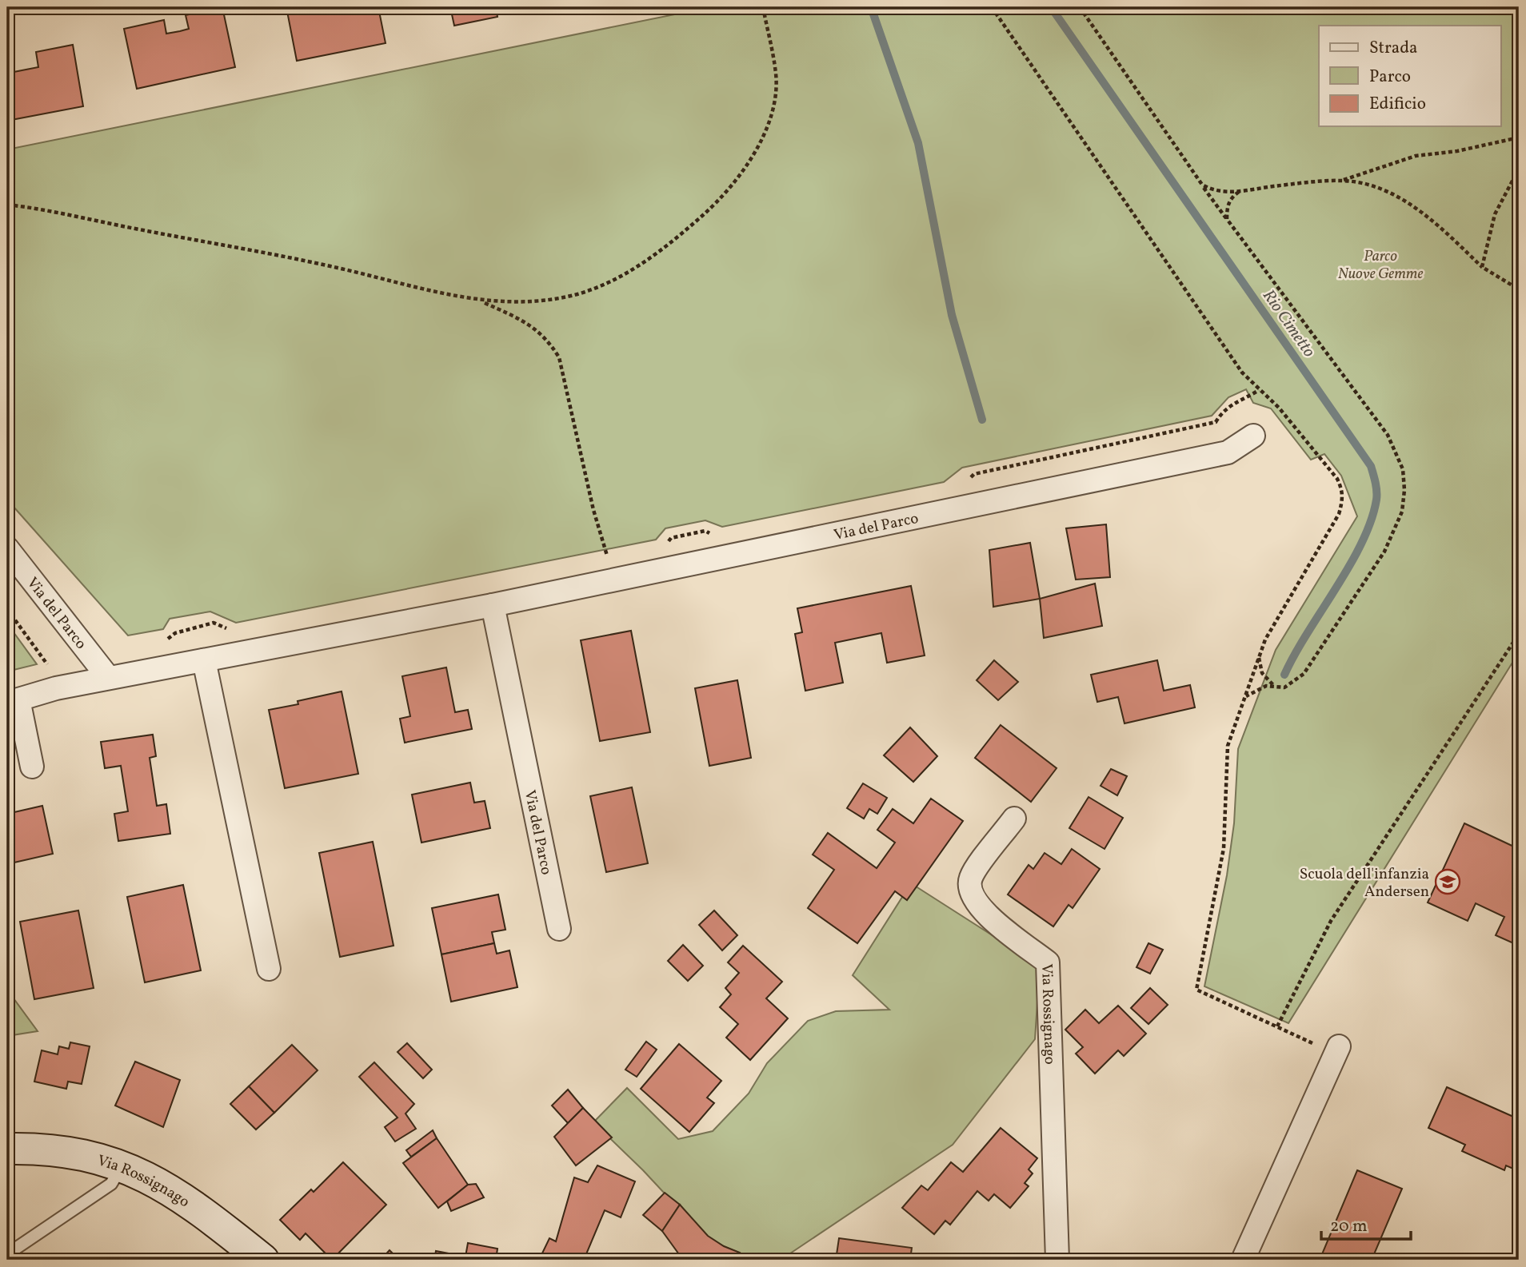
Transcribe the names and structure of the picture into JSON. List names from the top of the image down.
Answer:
{
  "streets": {
    "street": ["Via del Parco", "Via Rossignago"]
  },
  "water": ["Rio Cimetto"],
  "parks": ["Parco Nuove Gemme"],
  "places": {
    "school or university": ["Scuola dell'infanzia Andersen"]
  },
  "legend": ["Strada", "Parco", "Edificio"],
  "scale_bar": "20 m"
}
